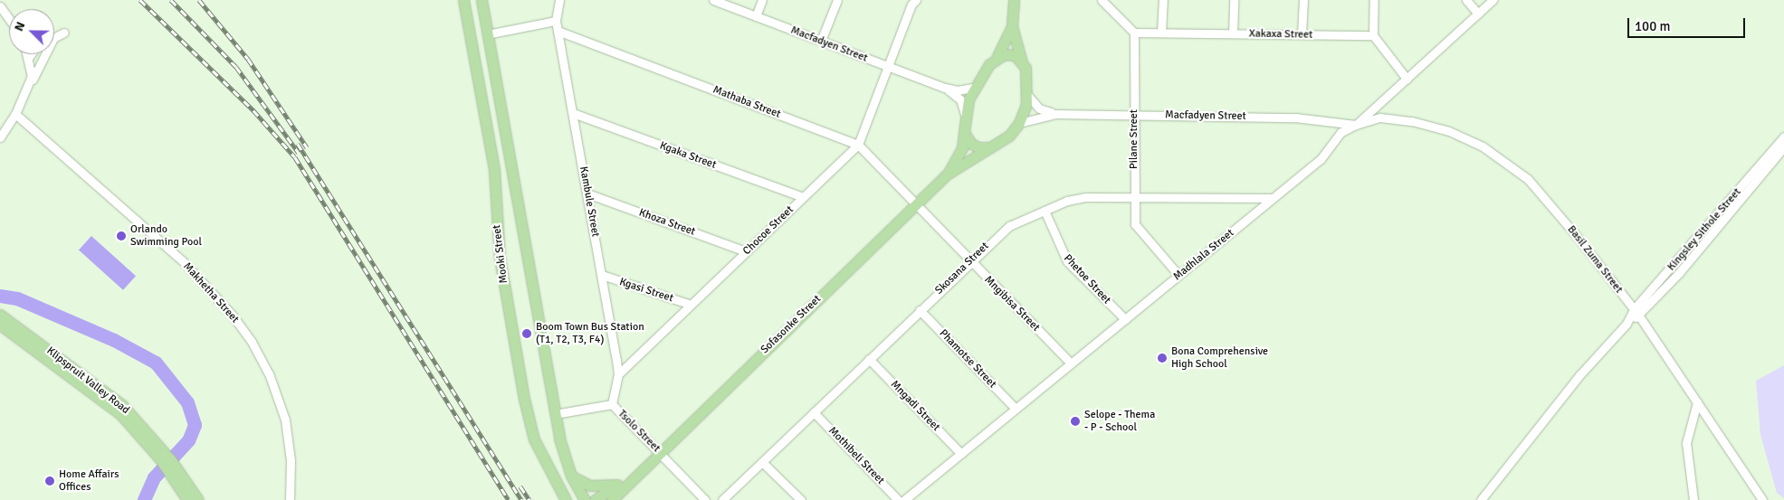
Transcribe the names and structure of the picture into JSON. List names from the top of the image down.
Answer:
{
  "streets": {
    "main road": ["Mooki Street", "Sofasonke Street", "Klipspruit Valley Road"],
    "street": [
      "Xakaxa Street",
      "Macfadyen Street",
      "Mathaba Street",
      "Pilane Street",
      "Kgaka Street",
      "Kambule Street",
      "Khoza Street",
      "Kingsley Sithole Street",
      "Chocoe Street",
      "Madhlala Street",
      "Basil Zuma Street",
      "Skosana Street",
      "Phetoe Street",
      "Kgasi Street",
      "Makhetha Street",
      "Mngibisa Street",
      "Phamotse Street",
      "Mngadi Street",
      "Tsolo Street",
      "Mothibeli Street"
    ]
  },
  "crossings": [
    ["Xakaxa Street", "Pilane Street"],
    ["Macfadyen Street", "Pilane Street"],
    ["Macfadyen Street", "Chocoe Street"],
    ["Macfadyen Street", "Madhlala Street"],
    ["Macfadyen Street", "Basil Zuma Street"],
    ["Macfadyen Street", "Sofasonke Street"],
    ["Mathaba Street", "Kambule Street"],
    ["Mathaba Street", "Chocoe Street"],
    ["Mathaba Street", "Mngibisa Street"],
    ["Mathaba Street", "Sofasonke Street"],
    ["Pilane Street", "Madhlala Street"],
    ["Pilane Street", "Skosana Street"],
    ["Kgaka Street", "Kambule Street"],
    ["Kgaka Street", "Chocoe Street"],
    ["Kambule Street", "Khoza Street"],
    ["Kambule Street", "Chocoe Street"],
    ["Kambule Street", "Kgasi Street"],
    ["Kambule Street", "Tsolo Street"],
    ["Khoza Street", "Chocoe Street"],
    ["Kingsley Sithole Street", "Basil Zuma Street"],
    ["Chocoe Street", "Kgasi Street"],
    ["Madhlala Street", "Basil Zuma Street"],
    ["Madhlala Street", "Skosana Street"],
    ["Madhlala Street", "Phetoe Street"],
    ["Madhlala Street", "Mngibisa Street"],
    ["Madhlala Street", "Phamotse Street"],
    ["Madhlala Street", "Mngadi Street"],
    ["Skosana Street", "Phetoe Street"],
    ["Skosana Street", "Mngibisa Street"],
    ["Skosana Street", "Phamotse Street"],
    ["Skosana Street", "Mngadi Street"],
    ["Skosana Street", "Mothibeli Street"],
    ["Mngibisa Street", "Sofasonke Street"],
    ["Sofasonke Street", "Tsolo Street"]
  ],
  "places": [
    "Orlando Swimming Pool",
    "Boom Town Bus Station (T1, T2, T3, F4)",
    "Bona Comprehensive High School",
    "Selope - Thema - P - School",
    "Home Affairs Offices"
  ],
  "scale_bar": "100 m",
  "north": "top left"
}
